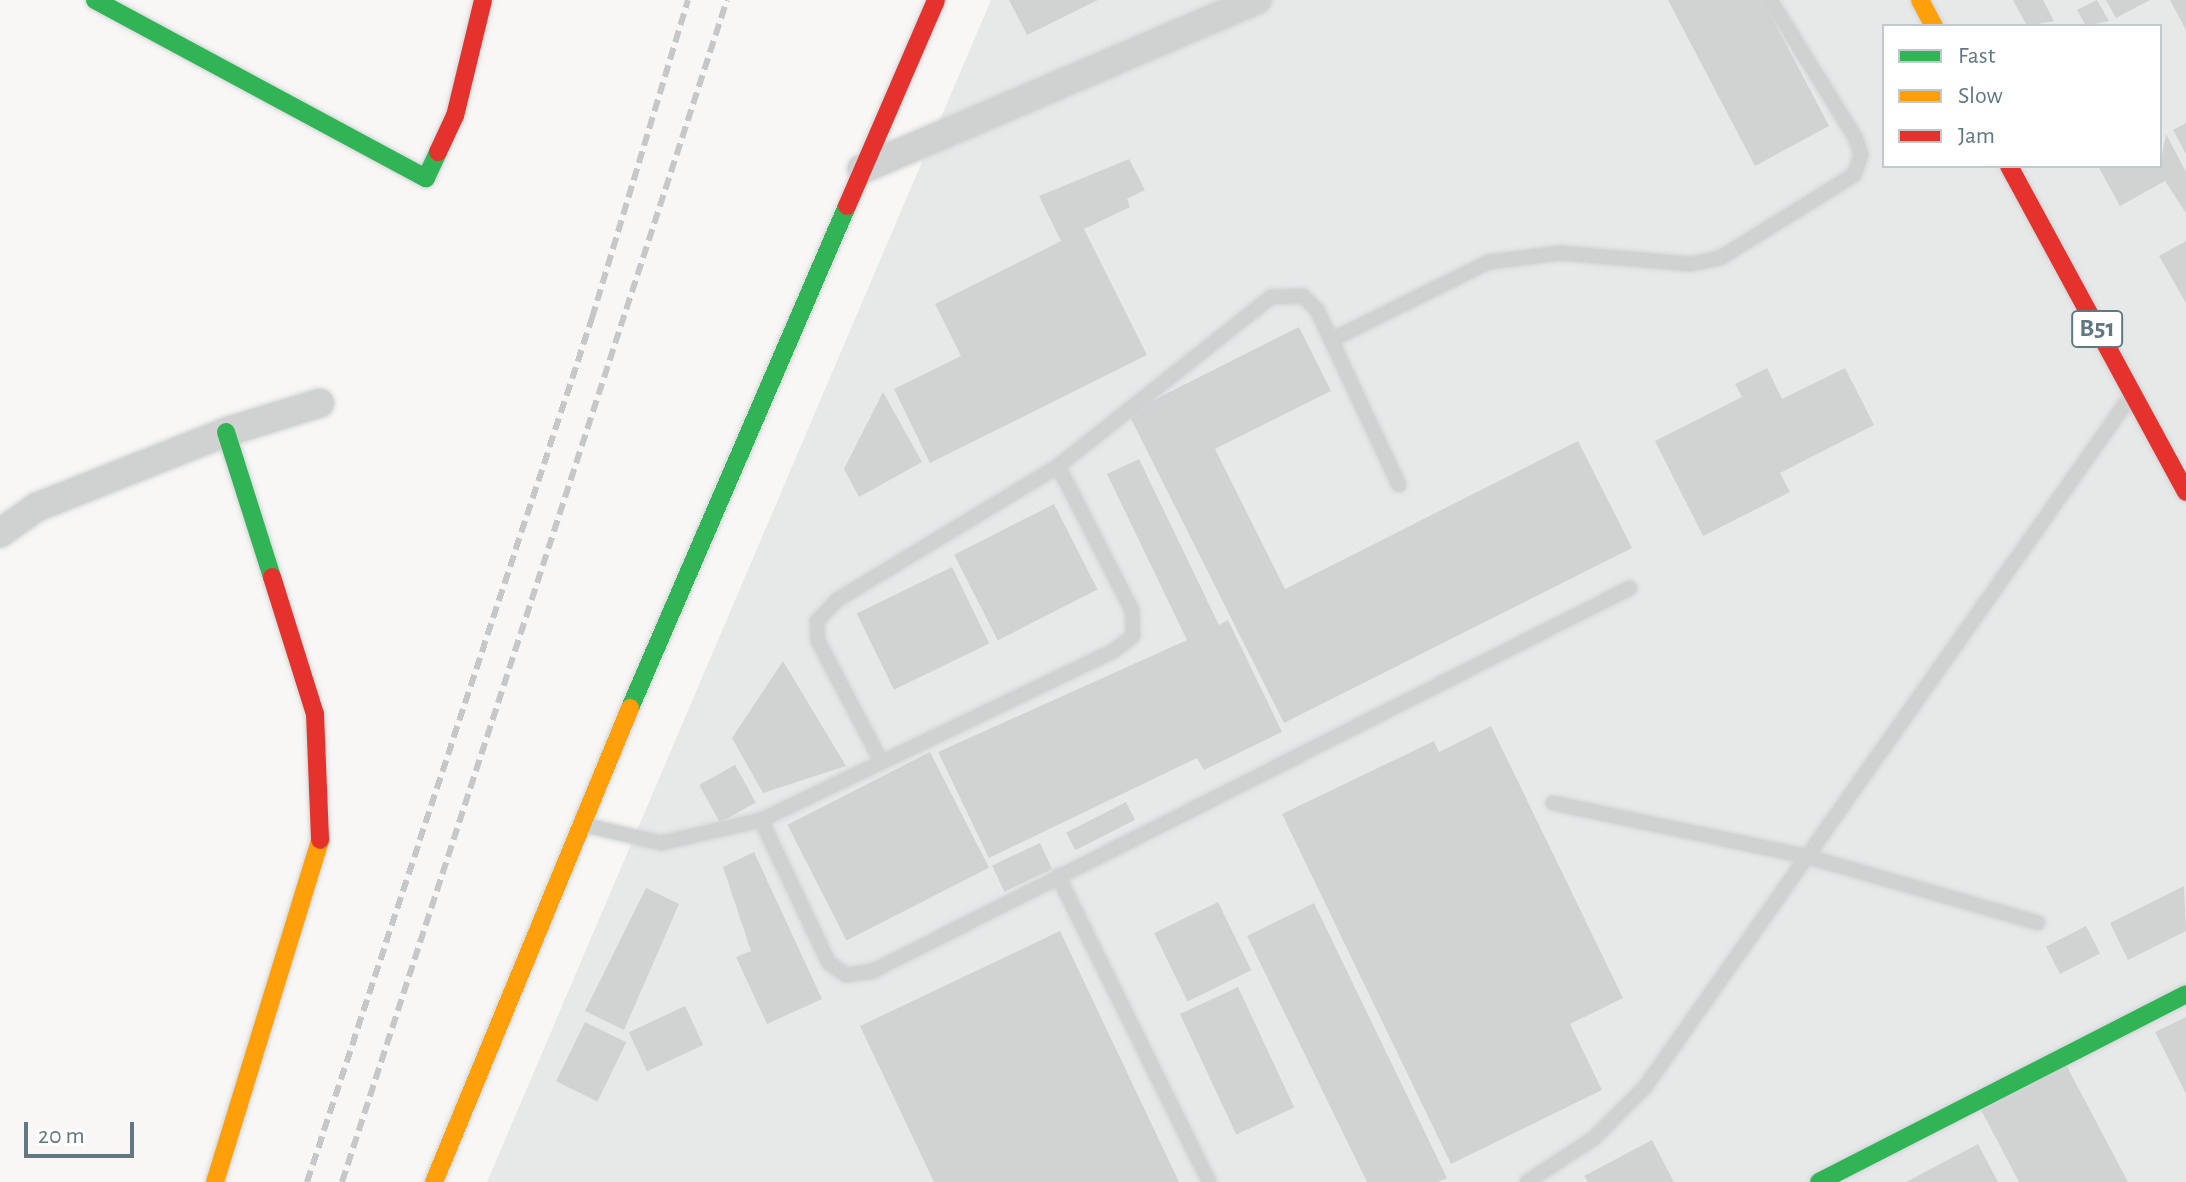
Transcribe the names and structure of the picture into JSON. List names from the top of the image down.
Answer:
{
  "streets": {
    "main road": ["B51"]
  },
  "legend": ["Fast", "Slow", "Jam"],
  "scale_bar": "20 m"
}
